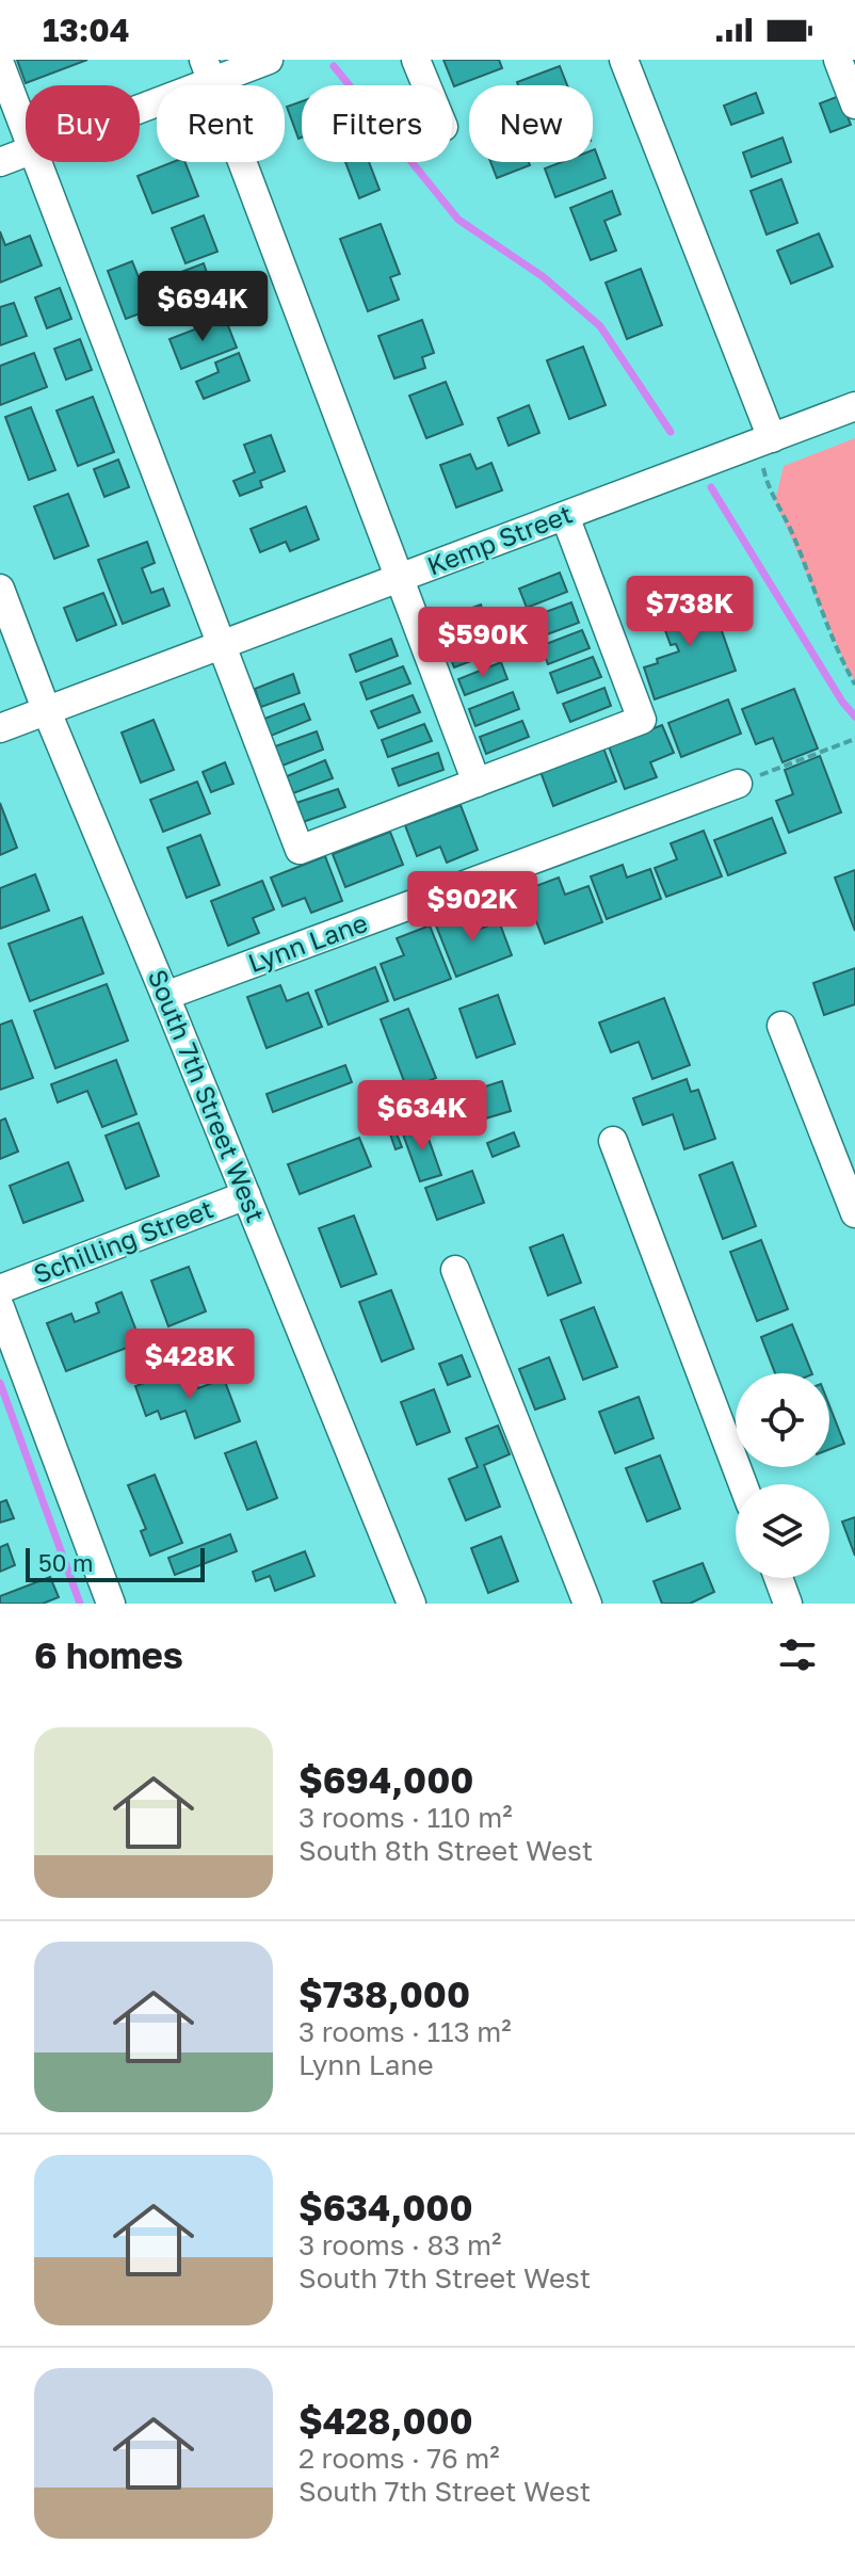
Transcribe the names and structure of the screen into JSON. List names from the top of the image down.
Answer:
{
  "streets": {
    "street": [
      "Kemp Street",
      "Lynn Lane",
      "South 7th Street West",
      "Schilling Street"
    ]
  },
  "crossings": [
    ["Kemp Street", "South 7th Street West"],
    ["Lynn Lane", "South 7th Street West"],
    ["South 7th Street West", "Schilling Street"]
  ],
  "scale_bar": "50 m",
  "page": {
    "status": "13:04",
    "chip": [
      "Buy",
      "Rent",
      "Filters",
      "New"
    ],
    "price": [
      "$694K",
      "$738K",
      "$590K",
      "$902K",
      "$634K",
      "$428K"
    ],
    "scale": "50 m",
    "heading": "6 homes",
    "list": [
      {
        "name": "$694,000",
        "note": "3 rooms · 110 m² · South 8th Street West"
      },
      {
        "name": "$738,000",
        "note": "3 rooms · 113 m² · Lynn Lane"
      },
      {
        "name": "$634,000",
        "note": "3 rooms · 83 m² · South 7th Street West"
      },
      {
        "name": "$428,000",
        "note": "2 rooms · 76 m² · South 7th Street West"
      }
    ]
  }
}
